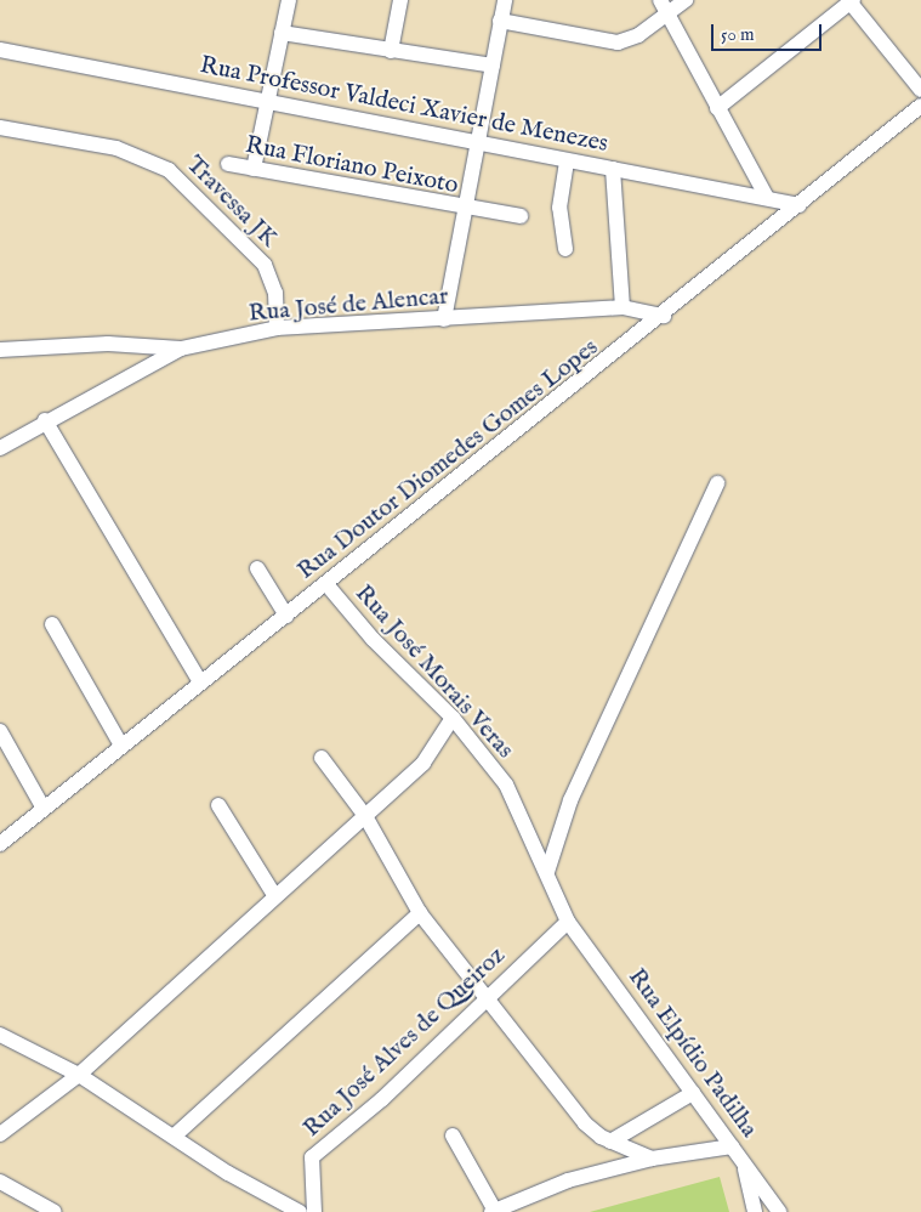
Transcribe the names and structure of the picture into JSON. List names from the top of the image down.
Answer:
{
  "streets": {
    "street": [
      "Rua Professor Valdeci Xavier de Menezes",
      "Rua Floriano Peixoto",
      "Travessa JK",
      "Rua José de Alencar",
      "Rua Doutor Diomedes Gomes Lopes",
      "Rua José Morais Veras",
      "Rua José Alves de Queiroz",
      "Rua Elpídio Padilha"
    ]
  },
  "crossings": [
    ["Rua Professor Valdeci Xavier de Menezes", "Rua Doutor Diomedes Gomes Lopes"],
    ["Travessa JK", "Rua José de Alencar"],
    ["Rua José de Alencar", "Rua Doutor Diomedes Gomes Lopes"],
    ["Rua Doutor Diomedes Gomes Lopes", "Rua José Morais Veras"],
    ["Rua José Morais Veras", "Rua José Alves de Queiroz"],
    ["Rua José Morais Veras", "Rua Elpídio Padilha"],
    ["Rua José Alves de Queiroz", "Rua Elpídio Padilha"]
  ],
  "scale_bar": "50 m"
}
